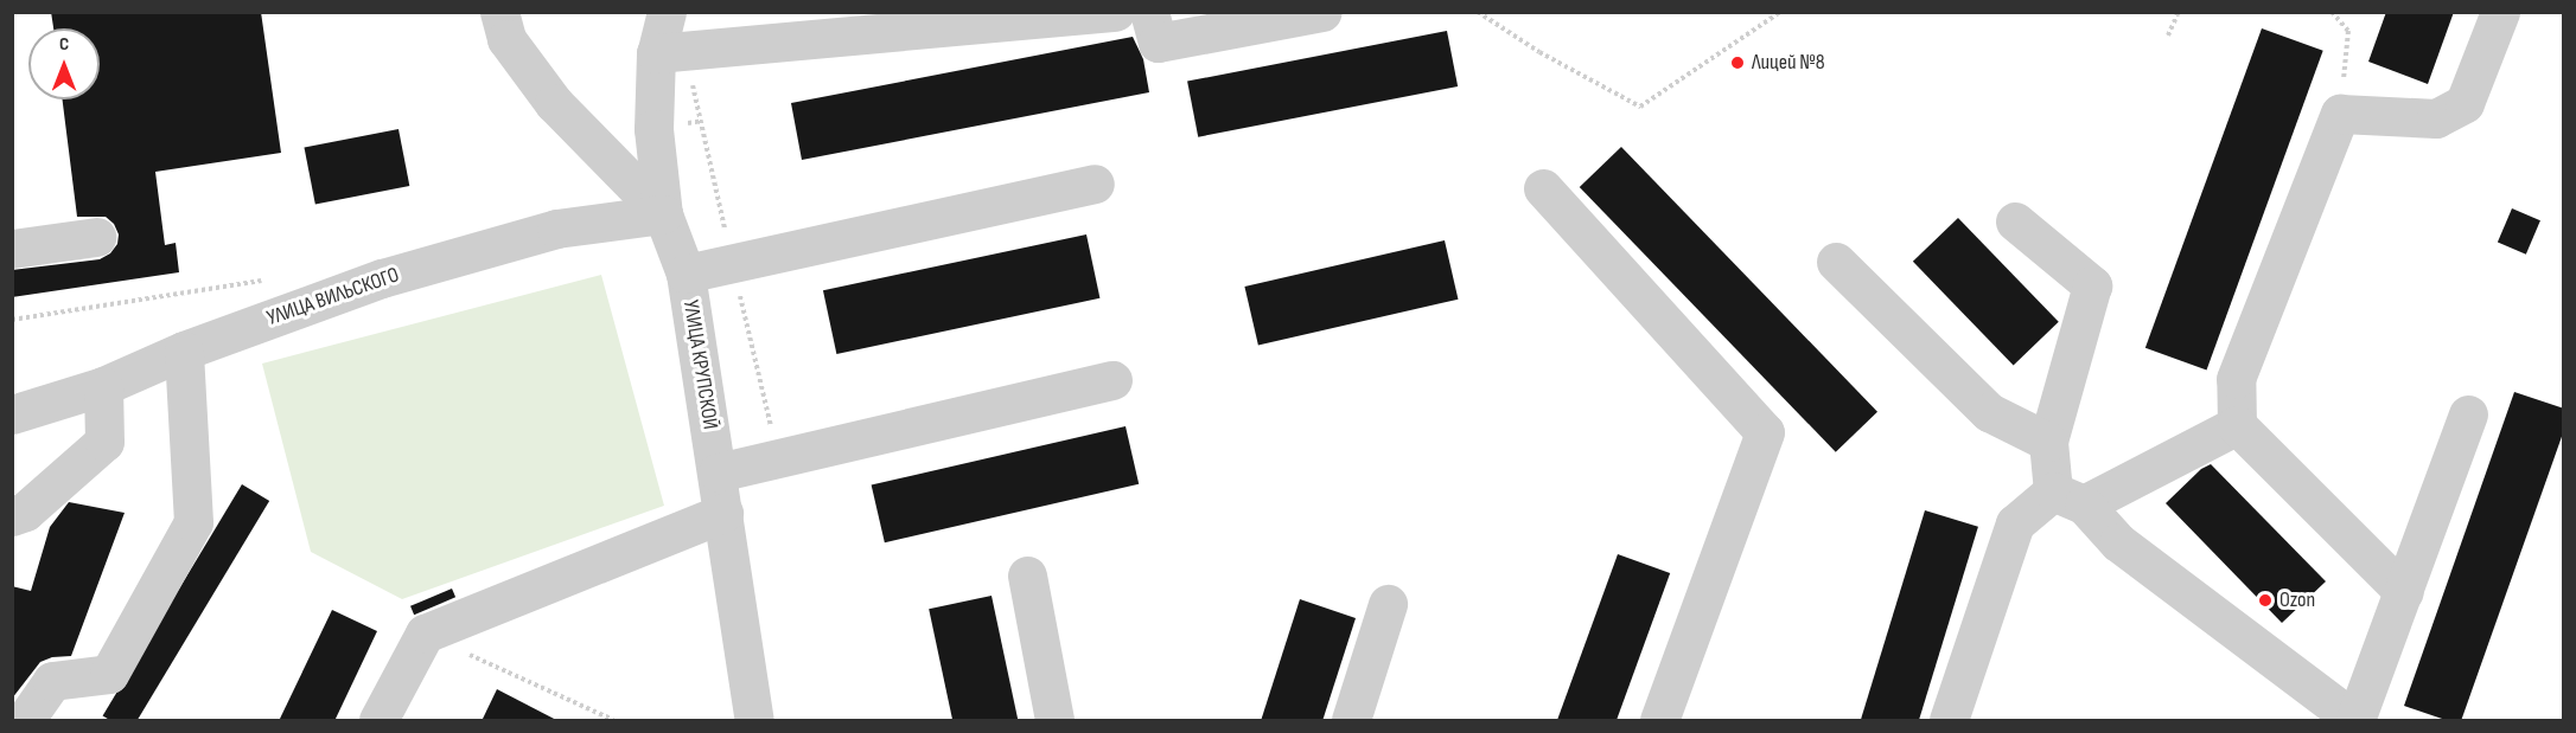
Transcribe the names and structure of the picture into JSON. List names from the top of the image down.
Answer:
{
  "streets": {
    "street": ["УЛИЦА ВИЛЬСКОГО", "УЛИЦА КРУПСКОЙ"]
  },
  "crossings": [
    ["УЛИЦА ВИЛЬСКОГО", "УЛИЦА КРУПСКОЙ"]
  ],
  "places": ["Лицей №8", "Ozon"],
  "north": "top"
}
